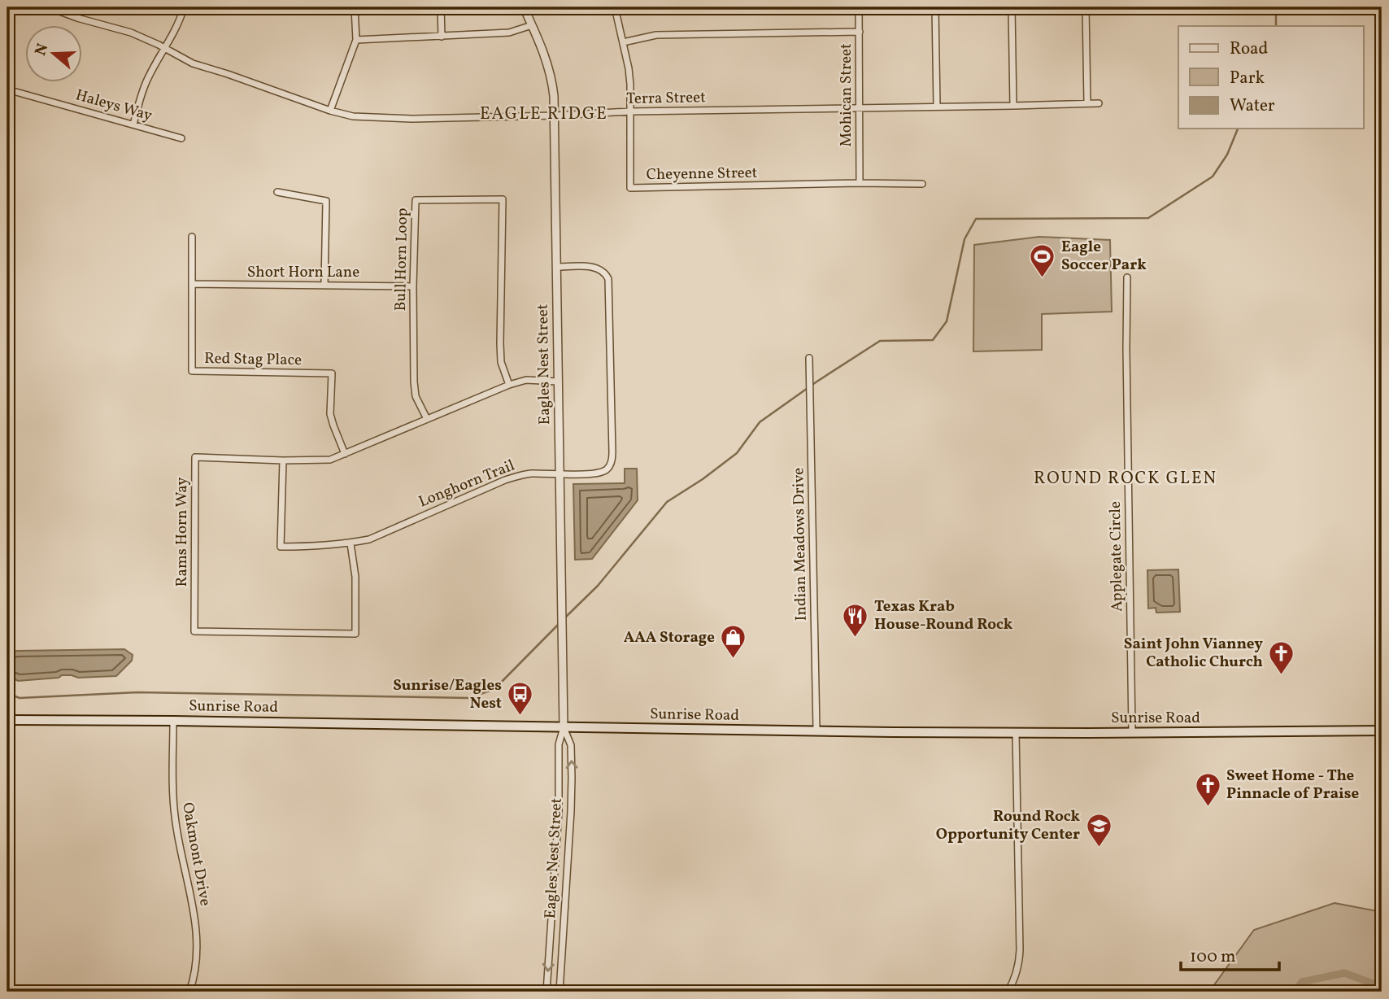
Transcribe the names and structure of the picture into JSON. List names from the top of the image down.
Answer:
{
  "streets": {
    "main road": ["Sunrise Road"],
    "street": [
      "Mohican Street",
      "Terra Street",
      "Haleys Way",
      "Cheyenne Street",
      "Bull Horn Loop",
      "Short Horn Lane",
      "Red Stag Place",
      "Eagles Nest Street",
      "Longhorn Trail",
      "Rams Horn Way",
      "Indian Meadows Drive",
      "Applegate Circle",
      "Oakmont Drive"
    ]
  },
  "crossings": [
    ["Mohican Street", "Terra Street"],
    ["Mohican Street", "Cheyenne Street"],
    ["Terra Street", "Cheyenne Street"],
    ["Terra Street", "Eagles Nest Street"],
    ["Bull Horn Loop", "Short Horn Lane"],
    ["Bull Horn Loop", "Rams Horn Way"],
    ["Short Horn Lane", "Red Stag Place"],
    ["Red Stag Place", "Rams Horn Way"],
    ["Eagles Nest Street", "Longhorn Trail"],
    ["Eagles Nest Street", "Rams Horn Way"],
    ["Eagles Nest Street", "Sunrise Road"],
    ["Longhorn Trail", "Rams Horn Way"],
    ["Indian Meadows Drive", "Sunrise Road"],
    ["Applegate Circle", "Sunrise Road"],
    ["Sunrise Road", "Oakmont Drive"]
  ],
  "districts": ["EAGLE RIDGE", "ROUND ROCK GLEN"],
  "places": {
    "sports": ["Eagle Soccer Park"],
    "restaurant": ["Texas Krab House-Round Rock"],
    "shop": ["AAA Storage"],
    "church": ["Saint John Vianney Catholic Church", "Sweet Home - The Pinnacle of Praise"],
    "bus stop": ["Sunrise/Eagles Nest"],
    "school or university": ["Round Rock Opportunity Center"]
  },
  "legend": ["Road", "Park", "Water"],
  "scale_bar": "100 m",
  "north": "left"
}
